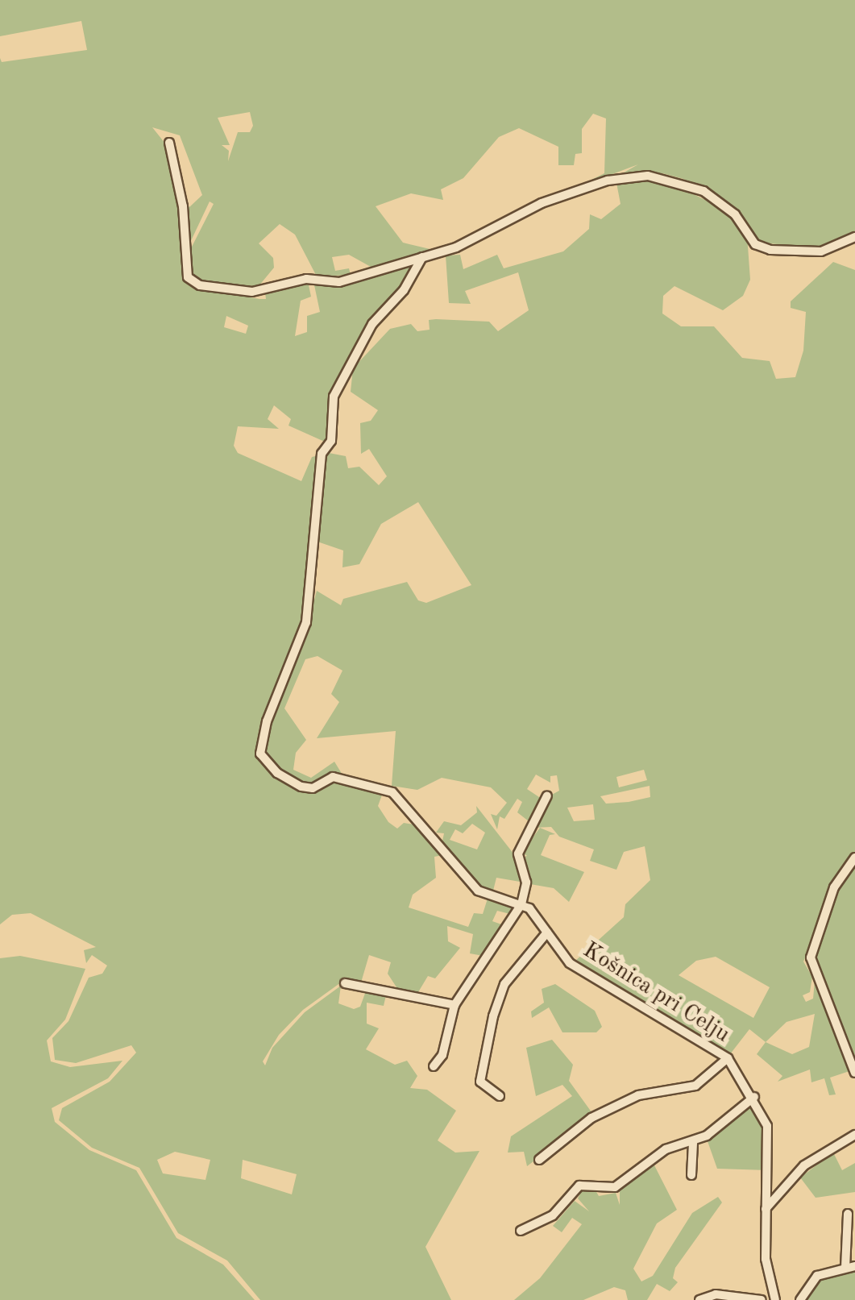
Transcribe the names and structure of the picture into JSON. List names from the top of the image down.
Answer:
{
  "streets": {
    "street": ["Košnica pri Celju"]
  }
}
